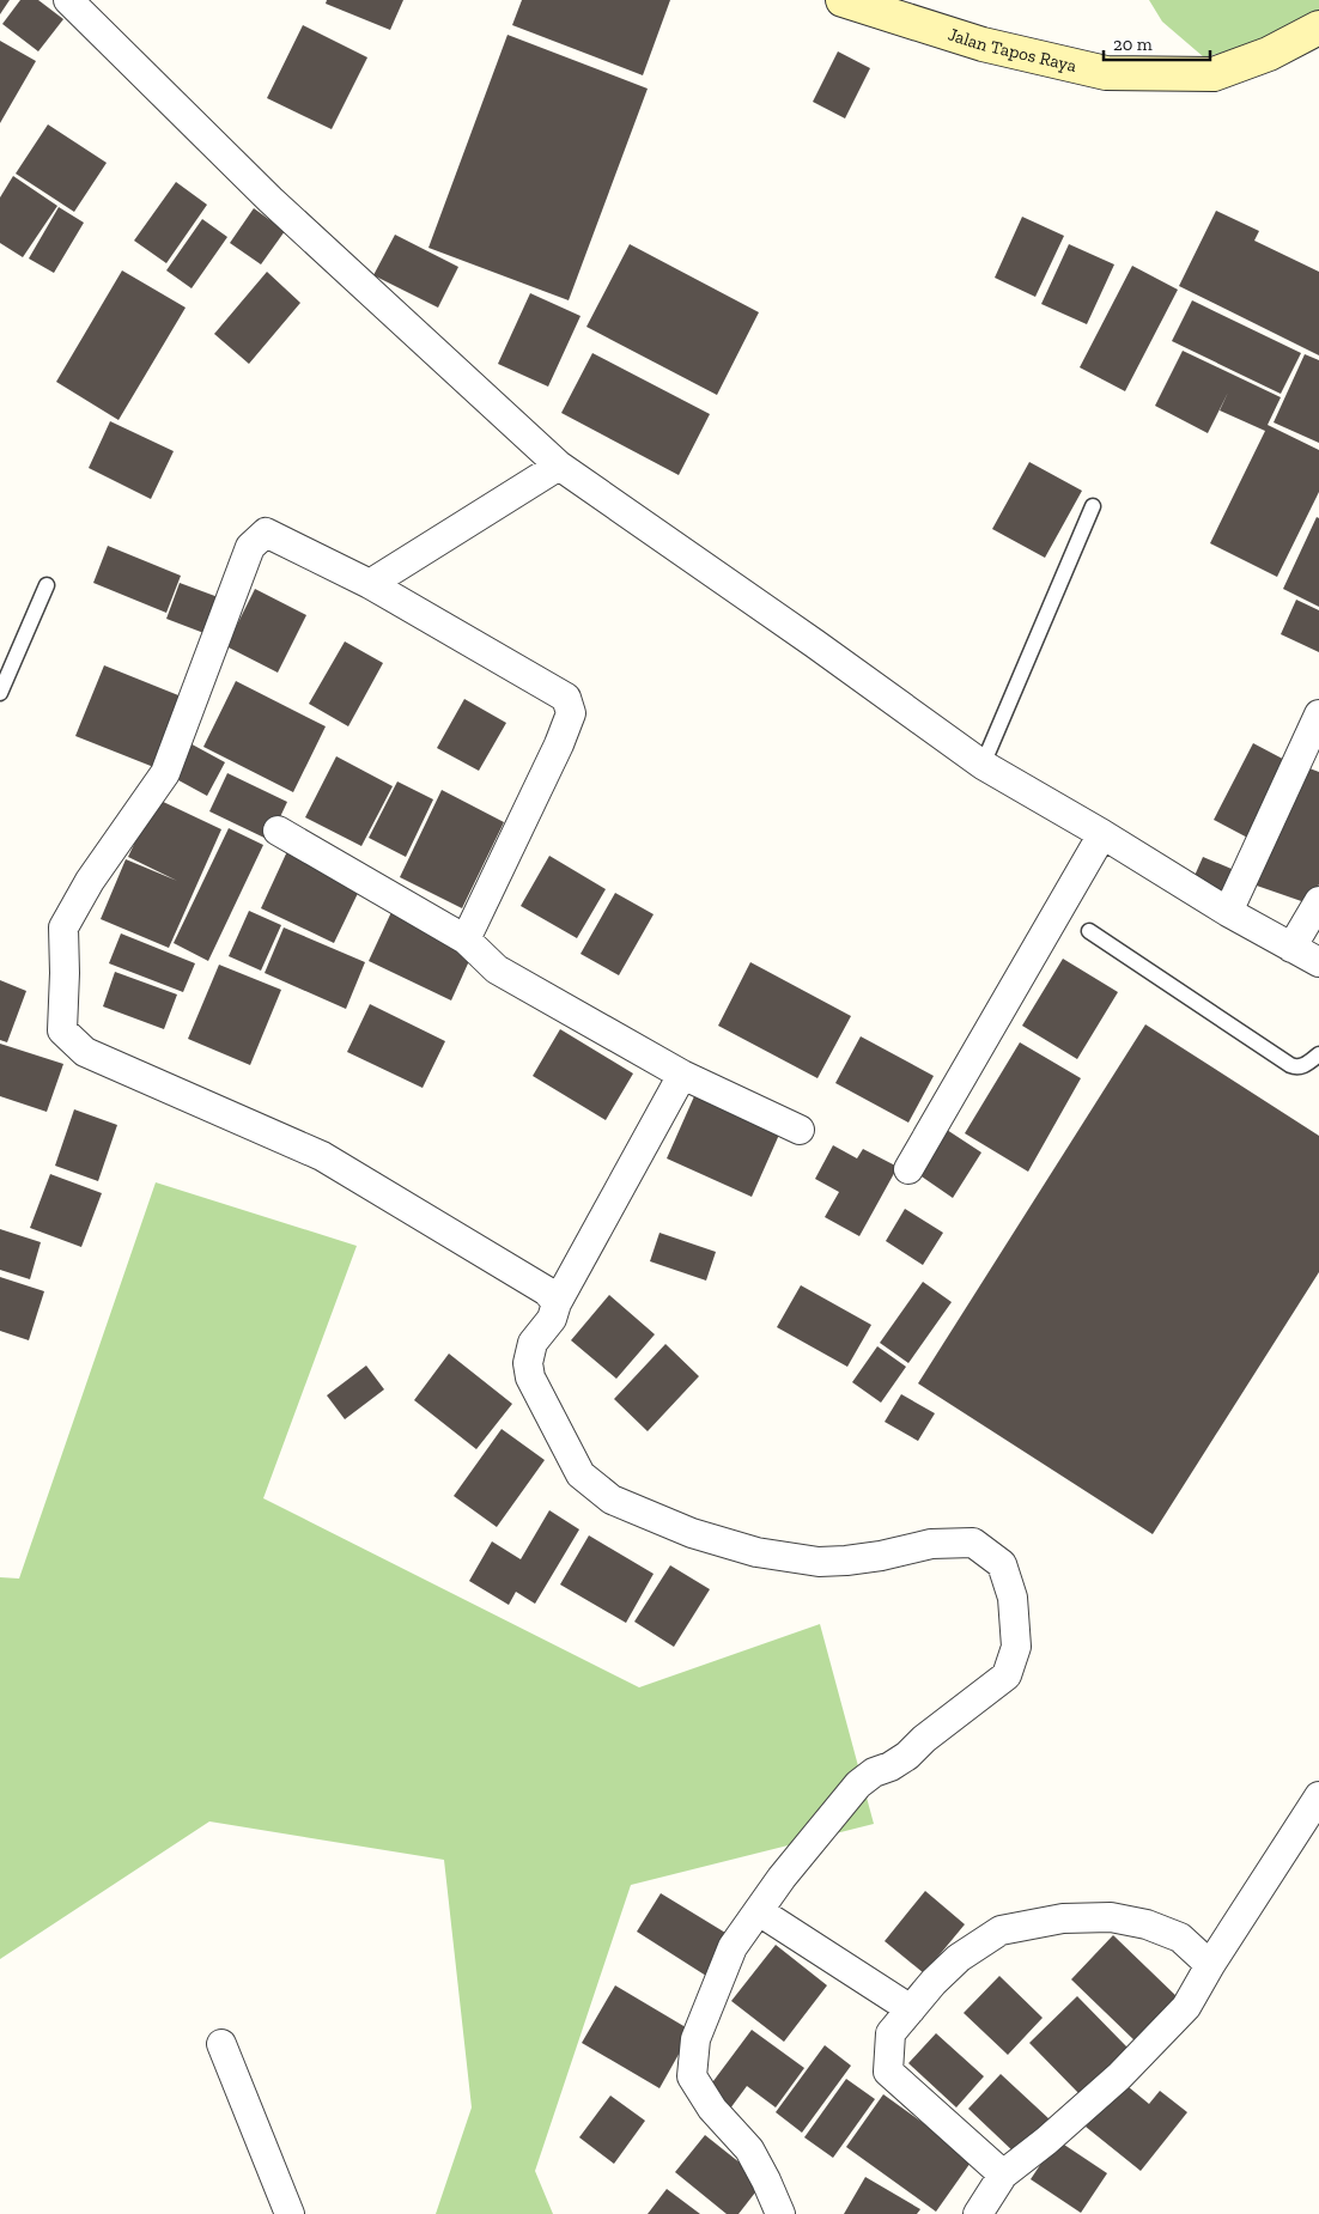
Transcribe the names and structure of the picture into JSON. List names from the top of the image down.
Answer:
{
  "streets": {
    "main road": ["Jalan Tapos Raya"]
  },
  "scale_bar": "20 m"
}
